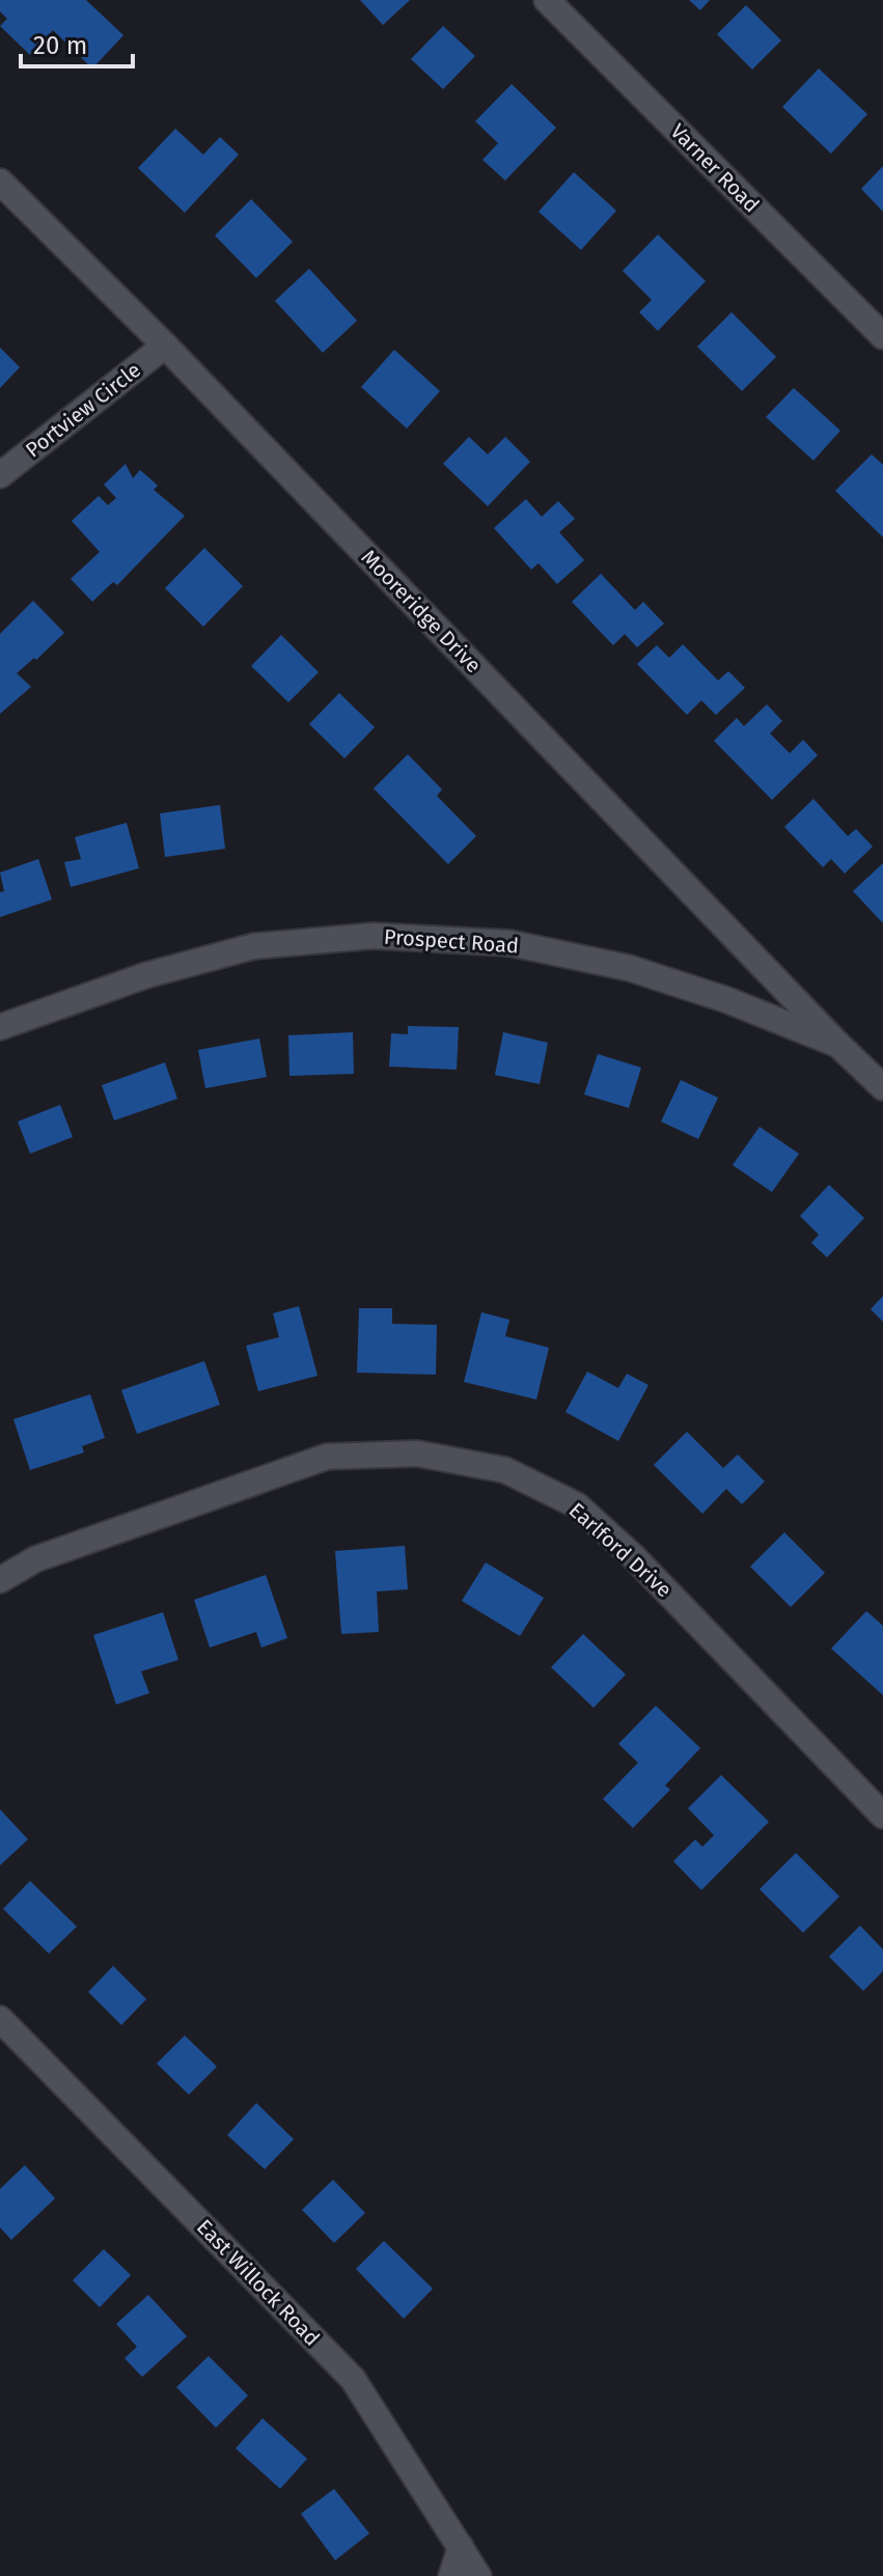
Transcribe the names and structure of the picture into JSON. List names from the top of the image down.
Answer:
{
  "streets": {
    "street": [
      "Varner Road",
      "Portview Circle",
      "Mooreridge Drive",
      "Prospect Road",
      "Earlford Drive",
      "East Willock Road"
    ]
  },
  "crossings": [
    ["Portview Circle", "Mooreridge Drive"],
    ["Mooreridge Drive", "Prospect Road"]
  ],
  "scale_bar": "20 m"
}
